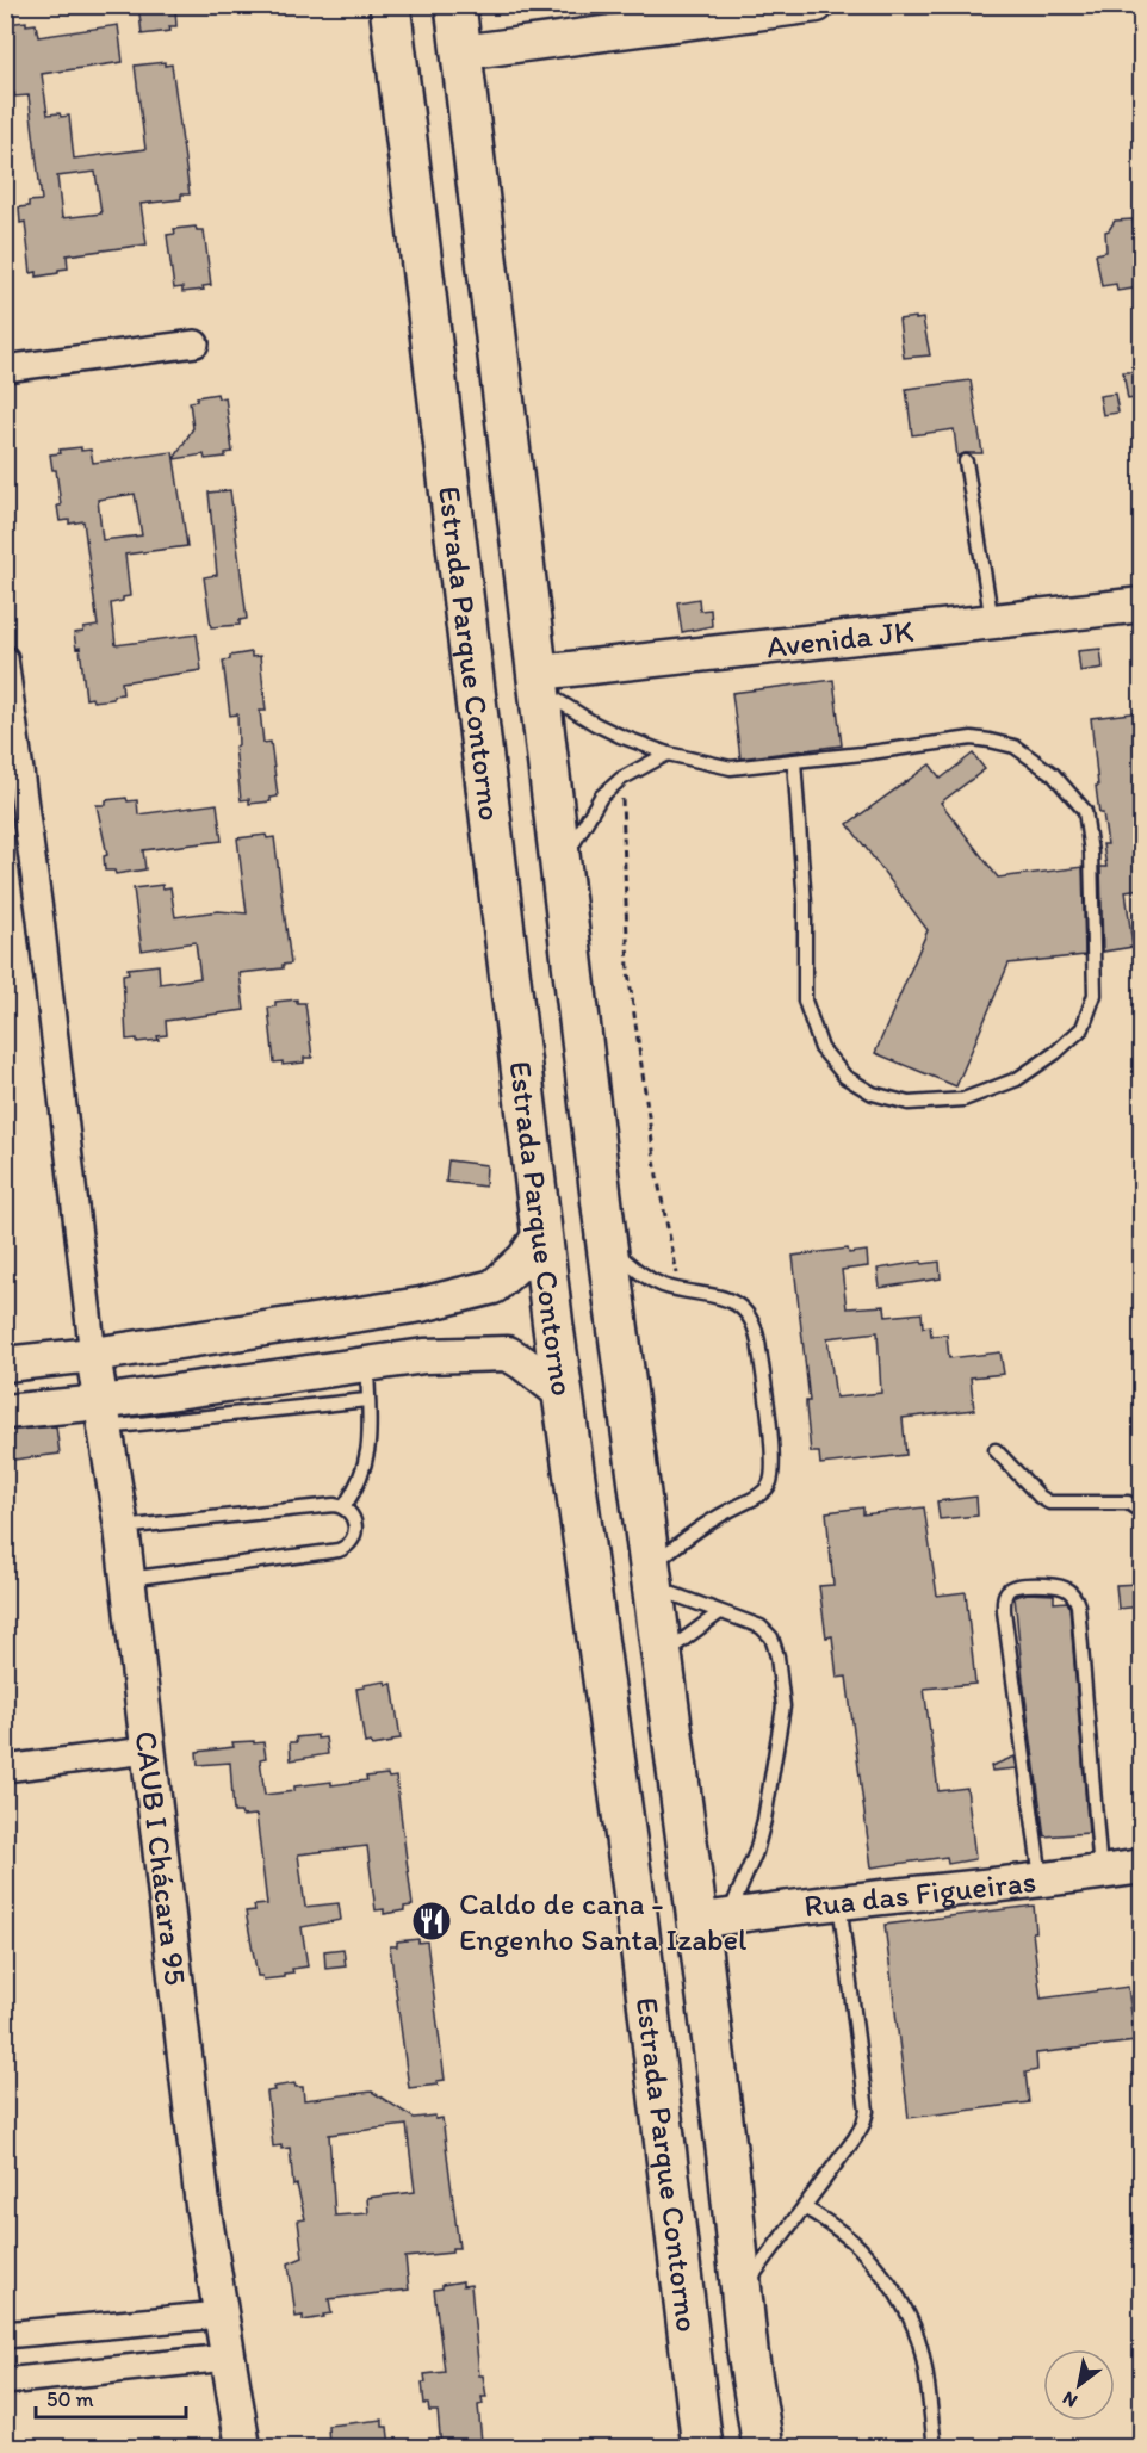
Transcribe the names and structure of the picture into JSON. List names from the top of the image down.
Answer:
{
  "streets": {
    "highway": ["Estrada Parque Contorno"],
    "street": ["Avenida JK", "CAUB I Chácara 95", "Rua das Figueiras"]
  },
  "crossings": [
    ["Avenida JK", "Estrada Parque Contorno"],
    ["Estrada Parque Contorno", "Rua das Figueiras"]
  ],
  "places": {
    "restaurant": ["Caldo de cana - Engenho Santa Izabel"]
  },
  "scale_bar": "50 m",
  "north": "bottom left"
}
